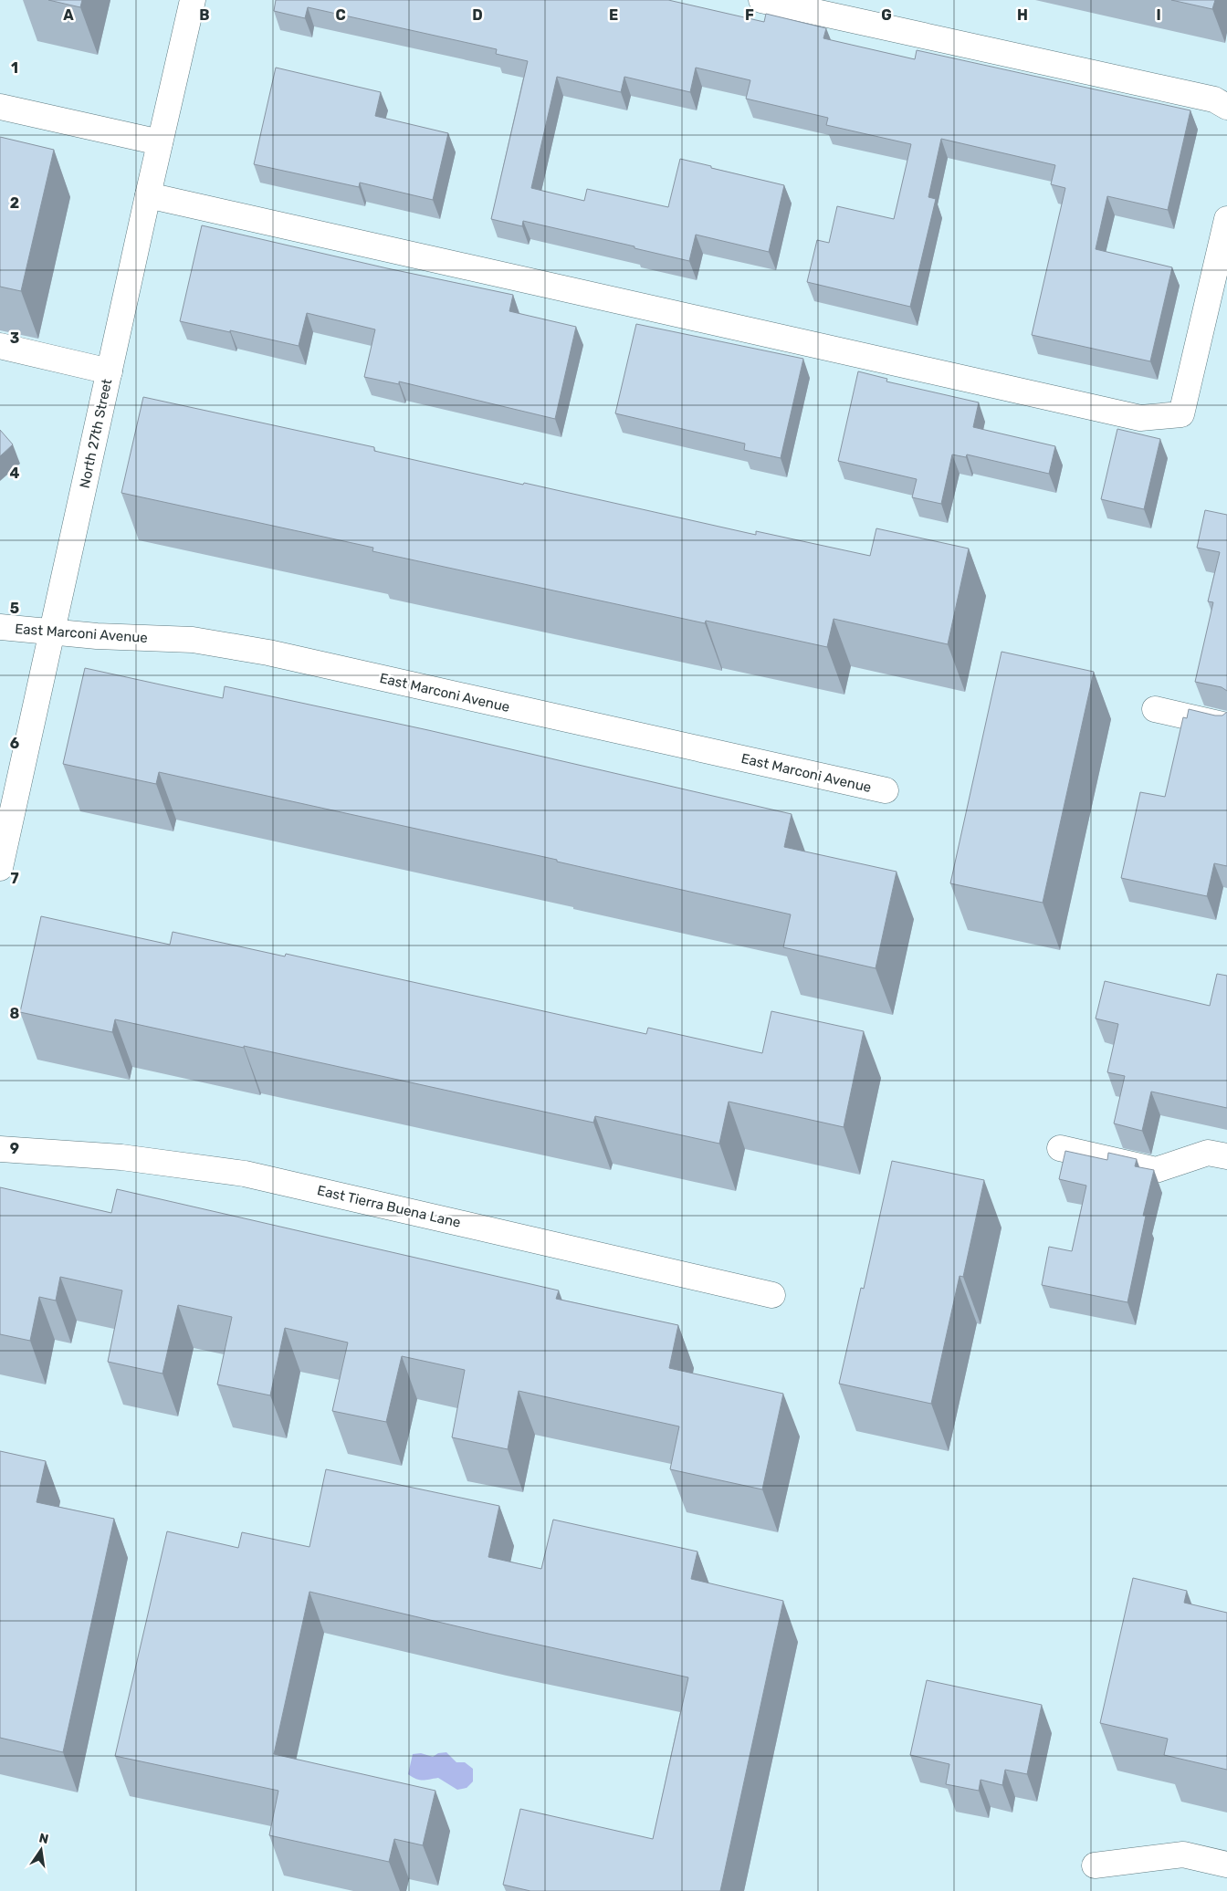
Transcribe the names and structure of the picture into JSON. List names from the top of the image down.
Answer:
{
  "streets": {
    "street": ["North 27th Street", "East Marconi Avenue", "East Tierra Buena Lane"]
  },
  "crossings": [
    ["North 27th Street", "East Marconi Avenue"]
  ],
  "north": "top",
  "grid": {
    "columns": [
      "A",
      "B",
      "C",
      "D",
      "E",
      "F",
      "G",
      "H",
      "I"
    ],
    "rows": [
      "1",
      "2",
      "3",
      "4",
      "5",
      "6",
      "7",
      "8",
      "9"
    ]
  }
}
